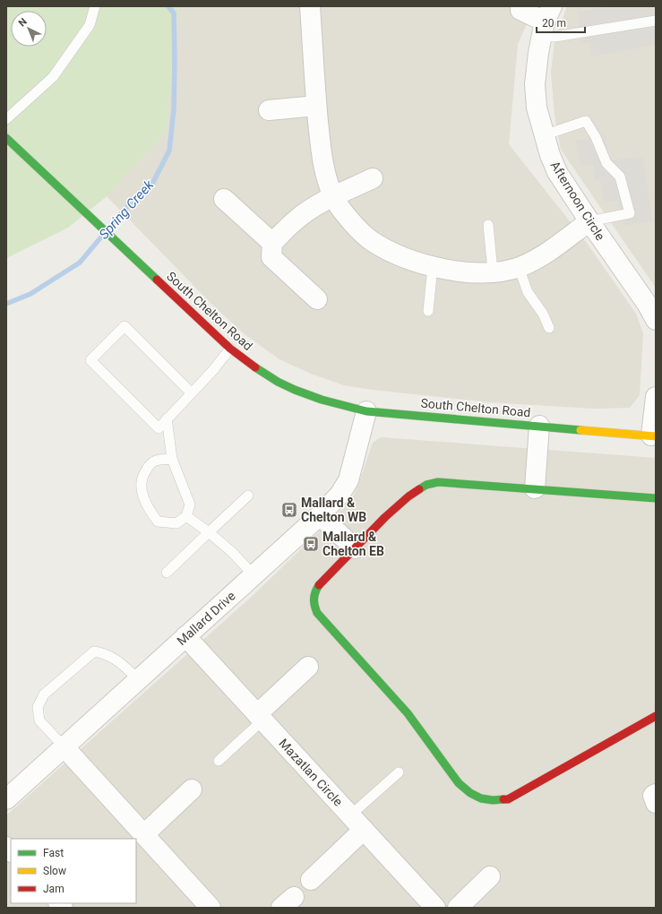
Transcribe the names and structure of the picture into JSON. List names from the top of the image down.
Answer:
{
  "streets": {
    "street": [
      "Afternoon Circle",
      "South Chelton Road",
      "Mallard Drive",
      "Mazatlan Circle"
    ]
  },
  "crossings": [
    ["South Chelton Road", "Mallard Drive"],
    ["Mallard Drive", "Mazatlan Circle"]
  ],
  "water": ["Spring Creek"],
  "places": {
    "bus stop": ["Mallard & Chelton WB", "Mallard & Chelton EB"]
  },
  "legend": ["Fast", "Slow", "Jam"],
  "scale_bar": "20 m",
  "north": "top left"
}
